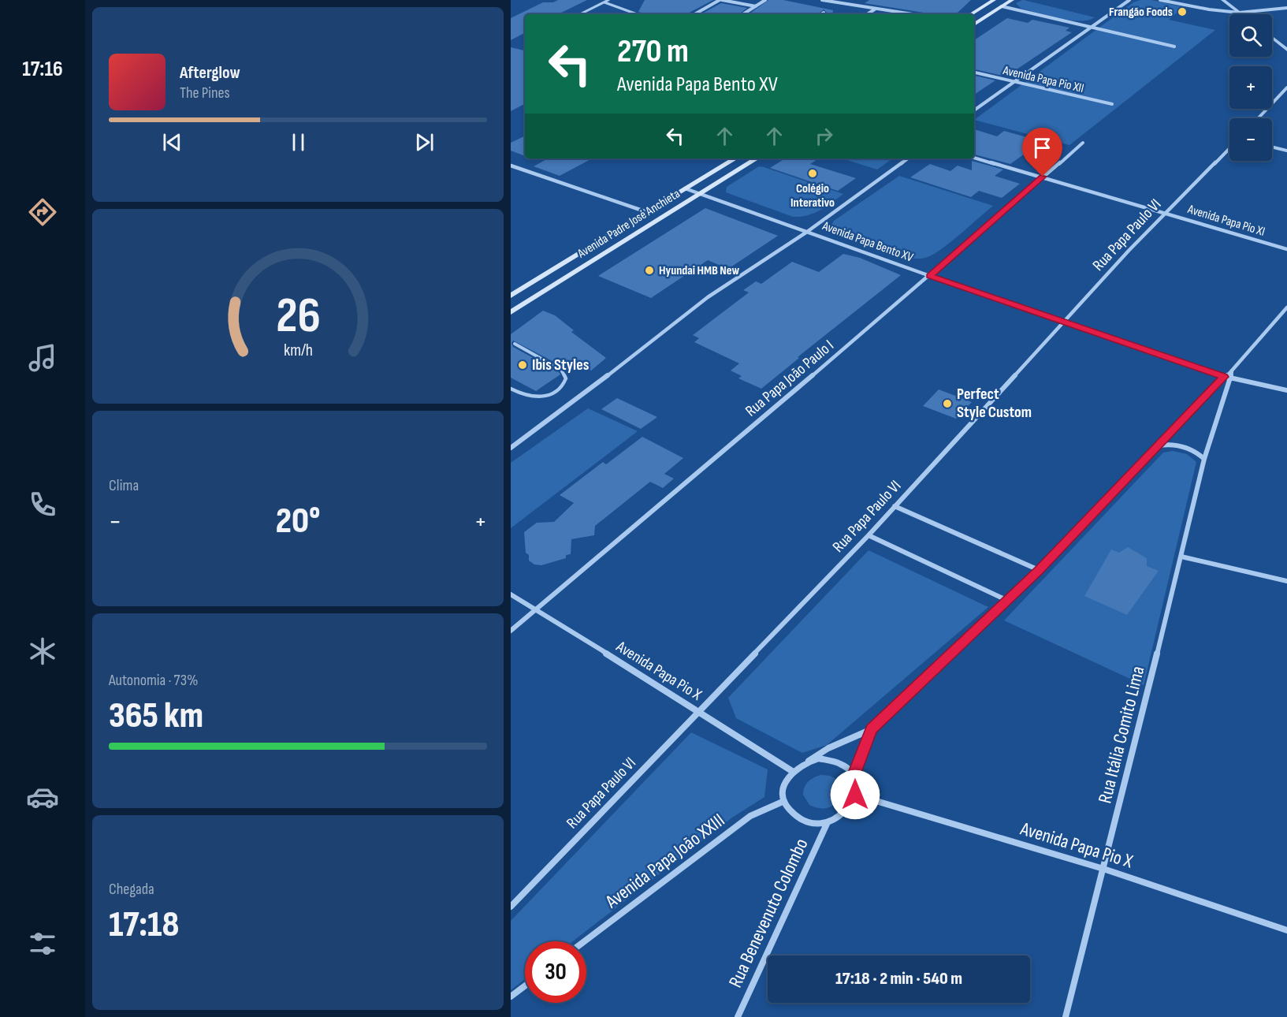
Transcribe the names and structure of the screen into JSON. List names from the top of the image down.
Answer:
{
  "streets": {
    "main road": ["Avenida Padre José Anchieta"],
    "street": [
      "Avenida Papa Pio XII",
      "Avenida Papa Pio XI",
      "Rua Papa Paulo VI",
      "Avenida Papa Bento XV",
      "Rua Papa João Paulo I",
      "Avenida Papa Pio X",
      "Rua Itália Comito Lima",
      "Avenida Papa João XXIII",
      "Rua Benevenuto Colombo"
    ]
  },
  "crossings": [
    ["Avenida Papa Pio XI", "Rua Papa Paulo VI"],
    ["Avenida Papa Pio XI", "Rua Papa João Paulo I"],
    ["Avenida Padre José Anchieta", "Avenida Papa Bento XV"],
    ["Rua Papa Paulo VI", "Avenida Papa Bento XV"],
    ["Rua Papa Paulo VI", "Avenida Papa Pio X"],
    ["Avenida Papa Bento XV", "Rua Papa João Paulo I"],
    ["Avenida Papa Bento XV", "Rua Itália Comito Lima"],
    ["Rua Papa João Paulo I", "Avenida Papa Pio X"],
    ["Avenida Papa Pio X", "Rua Itália Comito Lima"],
    ["Avenida Papa Pio X", "Avenida Papa João XXIII"],
    ["Avenida Papa Pio X", "Rua Benevenuto Colombo"],
    ["Avenida Papa João XXIII", "Rua Benevenuto Colombo"]
  ],
  "places": [
    "Frangão Foods",
    "Colégio Interativo",
    "Hyundai HMB New",
    "Ibis Styles",
    "Perfect Style Custom"
  ],
  "page": {
    "tabs": "17:16",
    "map_buttons": ["+", "−"],
    "turn": ["270 m", "Avenida Papa Bento XV"],
    "song": ["Afterglow", "The Pines"],
    "tile": [
      "Clima",
      ["Autonomia · 73%", "365 km"],
      ["Chegada", "17:18"]
    ],
    "heat": ["−", "20°", "+"],
    "limit": "30",
    "trip": "17:18 · 2 min · 540 m",
    "gauge": ["26", "km/h"]
  }
}
